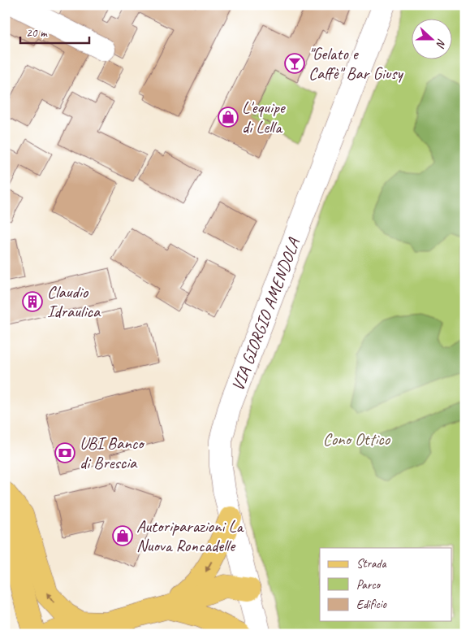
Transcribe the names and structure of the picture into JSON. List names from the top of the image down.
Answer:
{
  "streets": {
    "street": ["VIA GIORGIO AMENDOLA"]
  },
  "parks": ["Cono Ottico"],
  "places": {
    "bar": ["\"Gelato e Caffè\" Bar Giusy"],
    "shop": ["L'equipe di Lella", "Autoriparazioni La Nuova Roncadelle"],
    "building": ["Claudio Idraulica"],
    "bank": ["UBI Banco di Brescia"]
  },
  "legend": ["Strada", "Parco", "Edificio"],
  "scale_bar": "20 m",
  "north": "right"
}
